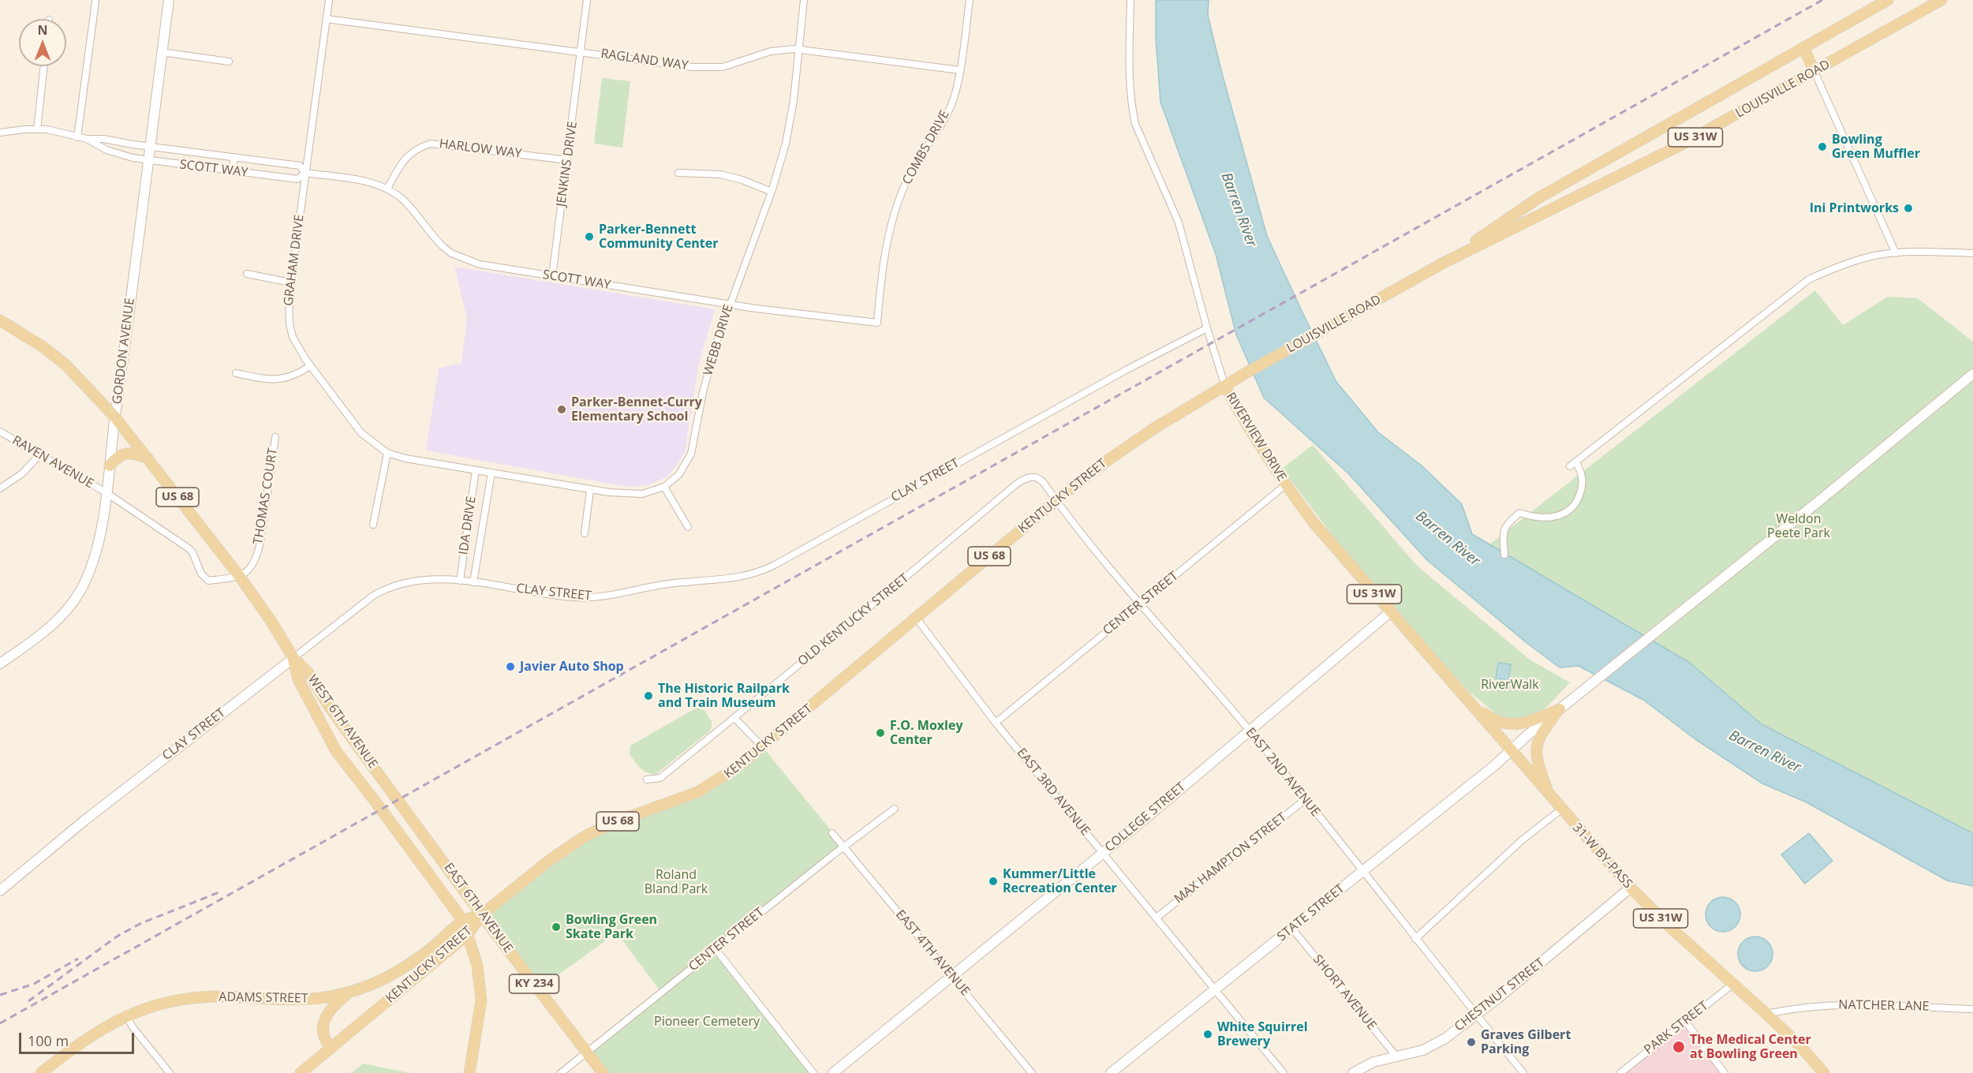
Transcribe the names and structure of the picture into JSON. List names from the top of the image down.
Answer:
{
  "streets": {
    "main road": [
      "LOUISVILLE ROAD",
      "US 31W",
      "RIVERVIEW DRIVE",
      "KENTUCKY STREET",
      "US 68",
      "WEST 6TH AVENUE",
      "31-W BY-PASS",
      "EAST 6TH AVENUE",
      "KY 234",
      "ADAMS STREET"
    ],
    "street": [
      "RAGLAND WAY",
      "COMBS DRIVE",
      "HARLOW WAY",
      "JENKINS DRIVE",
      "SCOTT WAY",
      "GRAHAM DRIVE",
      "WEBB DRIVE",
      "GORDON AVENUE",
      "RAVEN AVENUE",
      "CLAY STREET",
      "THOMAS COURT",
      "IDA DRIVE",
      "CENTER STREET",
      "OLD KENTUCKY STREET",
      "EAST 2ND AVENUE",
      "EAST 3RD AVENUE",
      "COLLEGE STREET",
      "MAX HAMPTON STREET",
      "STATE STREET",
      "EAST 4TH AVENUE",
      "SHORT AVENUE",
      "CHESTNUT STREET",
      "NATCHER LANE",
      "PARK STREET"
    ]
  },
  "crossings": [
    ["RAGLAND WAY", "COMBS DRIVE"],
    ["RAGLAND WAY", "JENKINS DRIVE"],
    ["RAGLAND WAY", "GRAHAM DRIVE"],
    ["RAGLAND WAY", "WEBB DRIVE"],
    ["LOUISVILLE ROAD", "RIVERVIEW DRIVE"],
    ["LOUISVILLE ROAD", "KENTUCKY STREET"],
    ["COMBS DRIVE", "SCOTT WAY"],
    ["HARLOW WAY", "JENKINS DRIVE"],
    ["HARLOW WAY", "SCOTT WAY"],
    ["JENKINS DRIVE", "SCOTT WAY"],
    ["SCOTT WAY", "GRAHAM DRIVE"],
    ["SCOTT WAY", "WEBB DRIVE"],
    ["SCOTT WAY", "GORDON AVENUE"],
    ["GRAHAM DRIVE", "WEBB DRIVE"],
    ["GRAHAM DRIVE", "IDA DRIVE"],
    ["WEBB DRIVE", "IDA DRIVE"],
    ["GORDON AVENUE", "RAVEN AVENUE"],
    ["GORDON AVENUE", "US 68"],
    ["RIVERVIEW DRIVE", "CLAY STREET"],
    ["RIVERVIEW DRIVE", "KENTUCKY STREET"],
    ["RIVERVIEW DRIVE", "CENTER STREET"],
    ["RIVERVIEW DRIVE", "COLLEGE STREET"],
    ["RIVERVIEW DRIVE", "31-W BY-PASS"],
    ["RIVERVIEW DRIVE", "STATE STREET"],
    ["CLAY STREET", "IDA DRIVE"],
    ["CLAY STREET", "WEST 6TH AVENUE"],
    ["THOMAS COURT", "US 68"],
    ["THOMAS COURT", "WEST 6TH AVENUE"],
    ["KENTUCKY STREET", "US 68"],
    ["KENTUCKY STREET", "EAST 2ND AVENUE"],
    ["KENTUCKY STREET", "EAST 3RD AVENUE"],
    ["KENTUCKY STREET", "EAST 6TH AVENUE"],
    ["KENTUCKY STREET", "ADAMS STREET"],
    ["US 68", "WEST 6TH AVENUE"],
    ["US 68", "EAST 6TH AVENUE"],
    ["US 68", "ADAMS STREET"],
    ["CENTER STREET", "EAST 2ND AVENUE"],
    ["CENTER STREET", "EAST 3RD AVENUE"],
    ["CENTER STREET", "EAST 6TH AVENUE"],
    ["CENTER STREET", "EAST 4TH AVENUE"],
    ["OLD KENTUCKY STREET", "EAST 2ND AVENUE"],
    ["WEST 6TH AVENUE", "EAST 6TH AVENUE"],
    ["EAST 2ND AVENUE", "COLLEGE STREET"],
    ["EAST 2ND AVENUE", "MAX HAMPTON STREET"],
    ["EAST 2ND AVENUE", "STATE STREET"],
    ["EAST 2ND AVENUE", "CHESTNUT STREET"],
    ["EAST 3RD AVENUE", "COLLEGE STREET"],
    ["EAST 3RD AVENUE", "MAX HAMPTON STREET"],
    ["EAST 3RD AVENUE", "STATE STREET"],
    ["COLLEGE STREET", "EAST 4TH AVENUE"],
    ["31-W BY-PASS", "STATE STREET"],
    ["31-W BY-PASS", "CHESTNUT STREET"],
    ["31-W BY-PASS", "NATCHER LANE"],
    ["31-W BY-PASS", "PARK STREET"],
    ["EAST 6TH AVENUE", "ADAMS STREET"],
    ["STATE STREET", "SHORT AVENUE"],
    ["SHORT AVENUE", "CHESTNUT STREET"]
  ],
  "water": ["Barren River"],
  "parks": [
    "Weldon Peete Park",
    "RiverWalk",
    "Roland Bland Park",
    "Pioneer Cemetery"
  ],
  "places": [
    "Bowling Green Muffler",
    "Ini Printworks",
    "Parker-Bennett Community Center",
    "Parker-Bennet-Curry Elementary School",
    "Javier Auto Shop",
    "The Historic Railpark and Train Museum",
    "F.O. Moxley Center",
    "Kummer/Little Recreation Center",
    "Bowling Green Skate Park",
    "White Squirrel Brewery",
    "Graves Gilbert Parking",
    "The Medical Center at Bowling Green"
  ],
  "scale_bar": "100 m",
  "north": "top"
}
